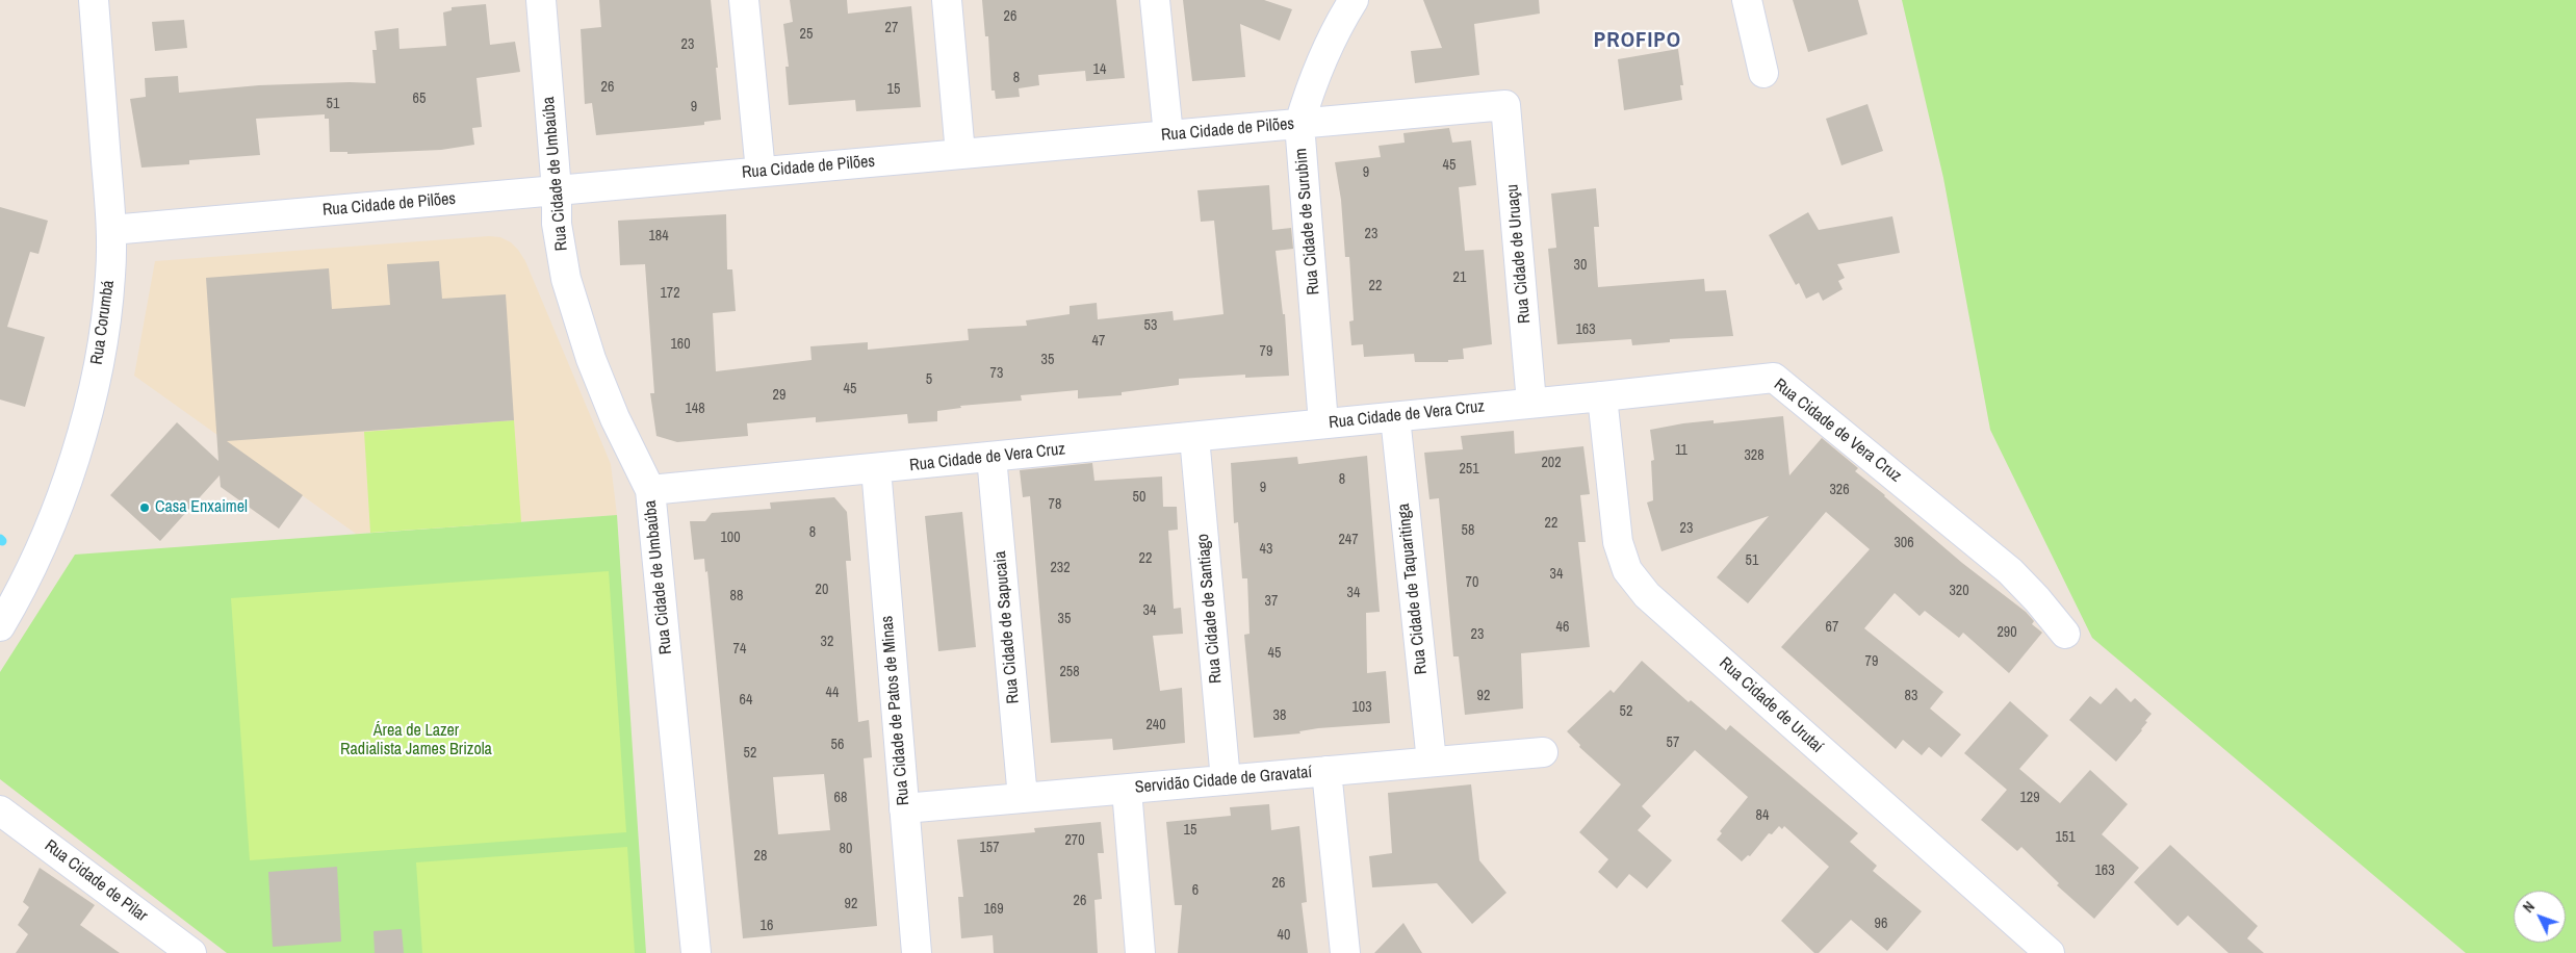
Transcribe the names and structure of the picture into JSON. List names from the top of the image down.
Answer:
{
  "streets": {
    "street": [
      "Rua Cidade de Pilões",
      "Rua Cidade de Umbaúba",
      "Rua Cidade de Surubim",
      "Rua Cidade de Uruaçu",
      "Rua Corumbá",
      "Rua Cidade de Vera Cruz",
      "Rua Cidade de Taquaritinga",
      "Rua Cidade de Santiago",
      "Rua Cidade de Sapucaia",
      "Rua Cidade de Urutaí",
      "Rua Cidade de Patos de Minas",
      "Servidão Cidade de Gravataí",
      "Rua Cidade de Pilar"
    ]
  },
  "crossings": [
    ["Rua Cidade de Pilões", "Rua Cidade de Umbaúba"],
    ["Rua Cidade de Pilões", "Rua Cidade de Surubim"],
    ["Rua Cidade de Pilões", "Rua Cidade de Uruaçu"],
    ["Rua Cidade de Pilões", "Rua Corumbá"],
    ["Rua Cidade de Umbaúba", "Rua Cidade de Vera Cruz"],
    ["Rua Cidade de Surubim", "Rua Cidade de Vera Cruz"],
    ["Rua Cidade de Uruaçu", "Rua Cidade de Vera Cruz"],
    ["Rua Cidade de Vera Cruz", "Rua Cidade de Taquaritinga"],
    ["Rua Cidade de Vera Cruz", "Rua Cidade de Santiago"],
    ["Rua Cidade de Vera Cruz", "Rua Cidade de Sapucaia"],
    ["Rua Cidade de Vera Cruz", "Rua Cidade de Urutaí"],
    ["Rua Cidade de Vera Cruz", "Rua Cidade de Patos de Minas"],
    ["Rua Cidade de Taquaritinga", "Servidão Cidade de Gravataí"],
    ["Rua Cidade de Santiago", "Servidão Cidade de Gravataí"],
    ["Rua Cidade de Sapucaia", "Servidão Cidade de Gravataí"],
    ["Rua Cidade de Patos de Minas", "Servidão Cidade de Gravataí"]
  ],
  "districts": ["PROFIPO"],
  "parks": ["Área de Lazer Radialista James Brizola"],
  "places": ["Casa Enxaimel"],
  "house_numbers": [
    "26",
    "27",
    "25",
    "23",
    "14",
    "8",
    "26",
    "15",
    "65",
    "51",
    "9",
    "45",
    "9",
    "23",
    "184",
    "30",
    "21",
    "22",
    "172",
    "53",
    "163",
    "47",
    "160",
    "79",
    "35",
    "73",
    "5",
    "45",
    "29",
    "148",
    "11",
    "328",
    "202",
    "251",
    "8",
    "9",
    "326",
    "50",
    "78",
    "22",
    "23",
    "58",
    "8",
    "100",
    "247",
    "306",
    "43",
    "22",
    "51",
    "232",
    "34",
    "70",
    "20",
    "320",
    "34",
    "88",
    "37",
    "34",
    "35",
    "46",
    "67",
    "290",
    "23",
    "32",
    "74",
    "45",
    "79",
    "258",
    "44",
    "92",
    "83",
    "64",
    "103",
    "52",
    "38",
    "240",
    "57",
    "56",
    "52",
    "68",
    "129",
    "84",
    "15",
    "151",
    "270",
    "157",
    "80",
    "28",
    "163",
    "26",
    "6",
    "26",
    "92",
    "169",
    "96",
    "16",
    "40"
  ],
  "north": "top left"
}
